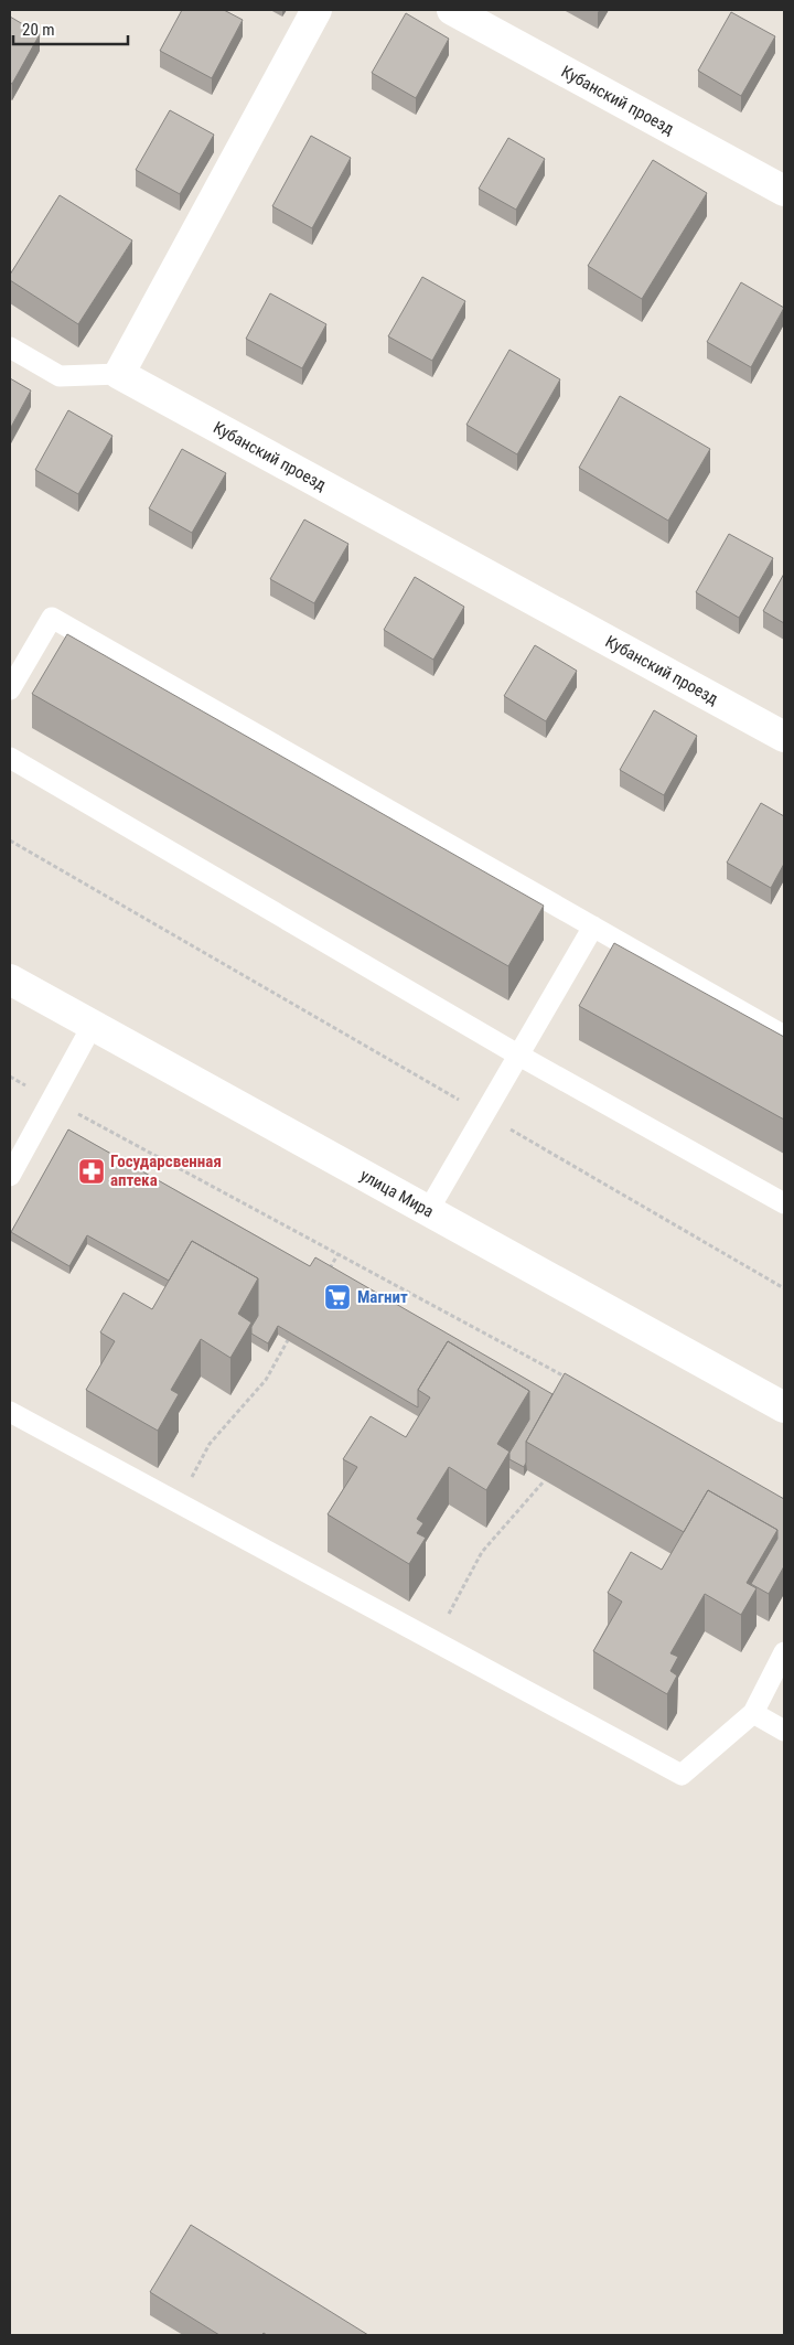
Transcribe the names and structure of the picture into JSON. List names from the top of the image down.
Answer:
{
  "streets": {
    "street": ["Кубанский проезд", "улица Мира"]
  },
  "places": {
    "pharmacy": ["Государсвенная аптека"],
    "supermarket": ["Магнит"]
  },
  "scale_bar": "20 m"
}
